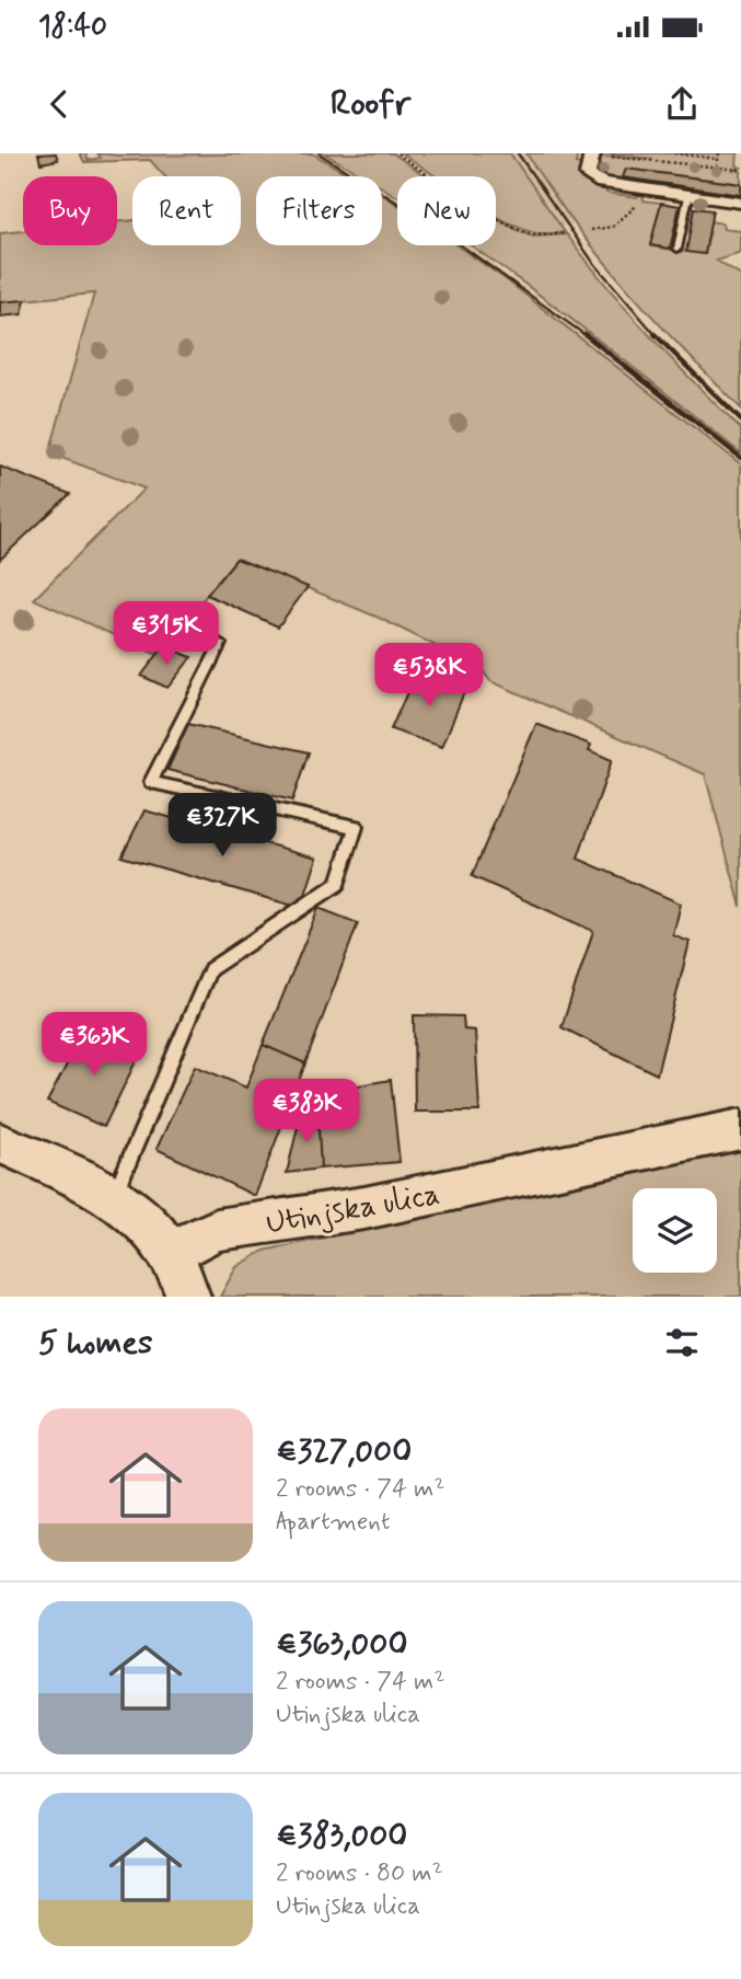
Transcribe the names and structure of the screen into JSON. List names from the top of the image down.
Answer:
{
  "streets": {
    "street": ["Utinjska ulica"]
  },
  "page": {
    "status": "18:40",
    "header": "Roofr",
    "chip": [
      "Buy",
      "Rent",
      "Filters",
      "New"
    ],
    "price": [
      "€315K",
      "€538K",
      "€327K",
      "€363K",
      "€383K"
    ],
    "heading": "5 homes",
    "list": [
      {
        "name": "€327,000",
        "note": "2 rooms · 74 m² · Apartment"
      },
      {
        "name": "€363,000",
        "note": "2 rooms · 74 m² · Utinjska ulica"
      },
      {
        "name": "€383,000",
        "note": "2 rooms · 80 m² · Utinjska ulica"
      }
    ]
  }
}
